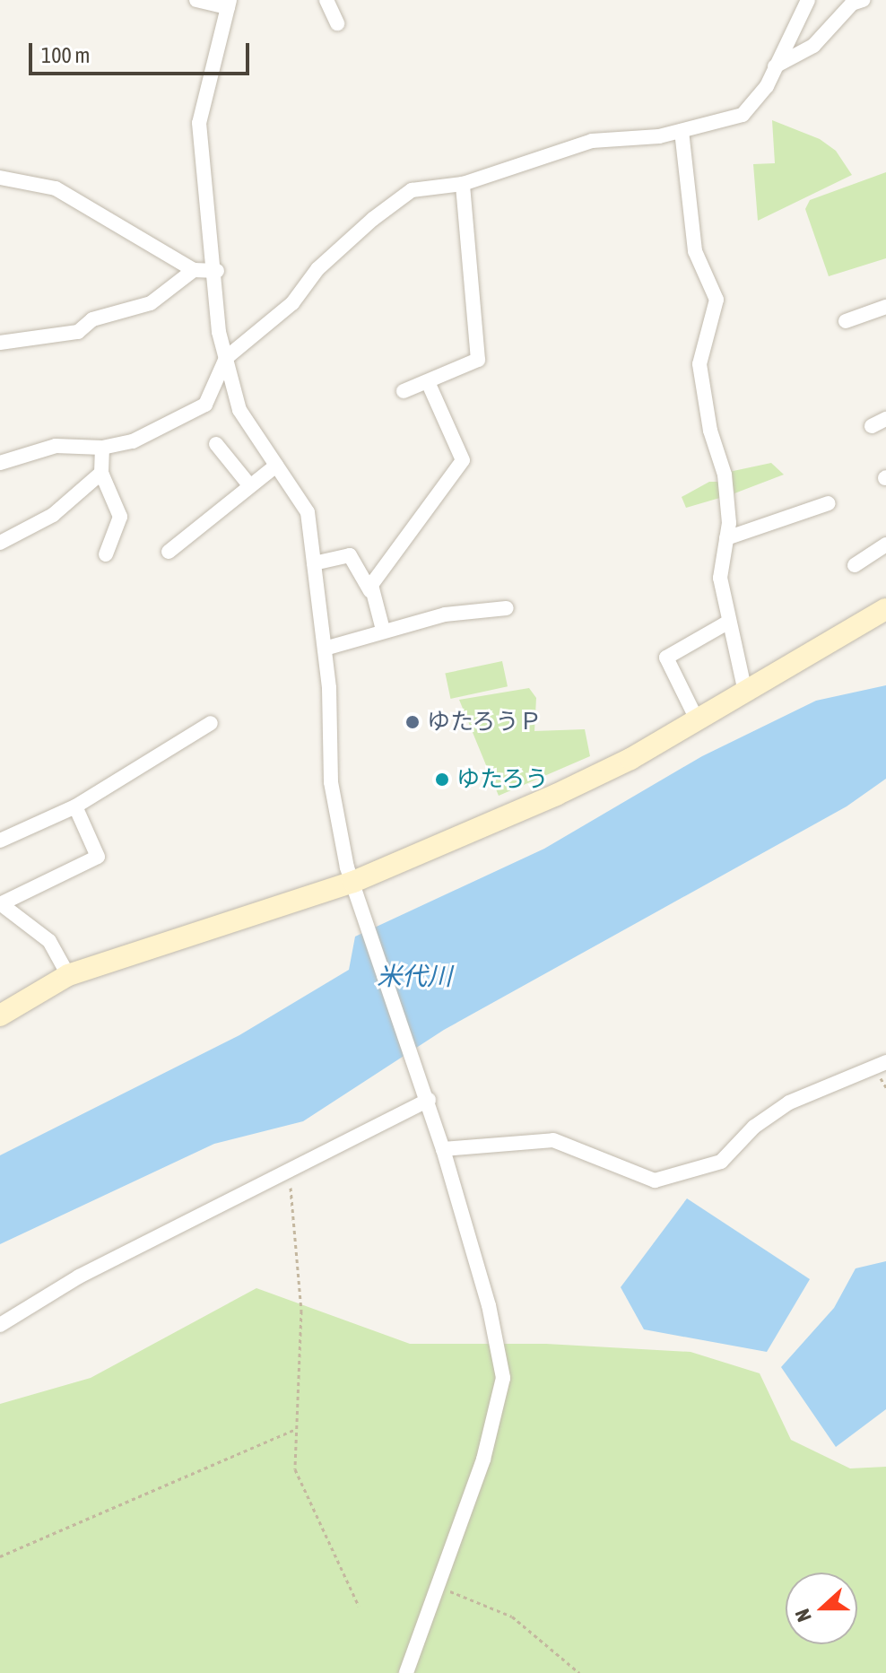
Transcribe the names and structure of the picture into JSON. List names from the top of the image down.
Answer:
{
  "water": ["米代川"],
  "places": ["ゆたろうＰ", "ゆたろう"],
  "scale_bar": "100 m",
  "north": "left"
}
